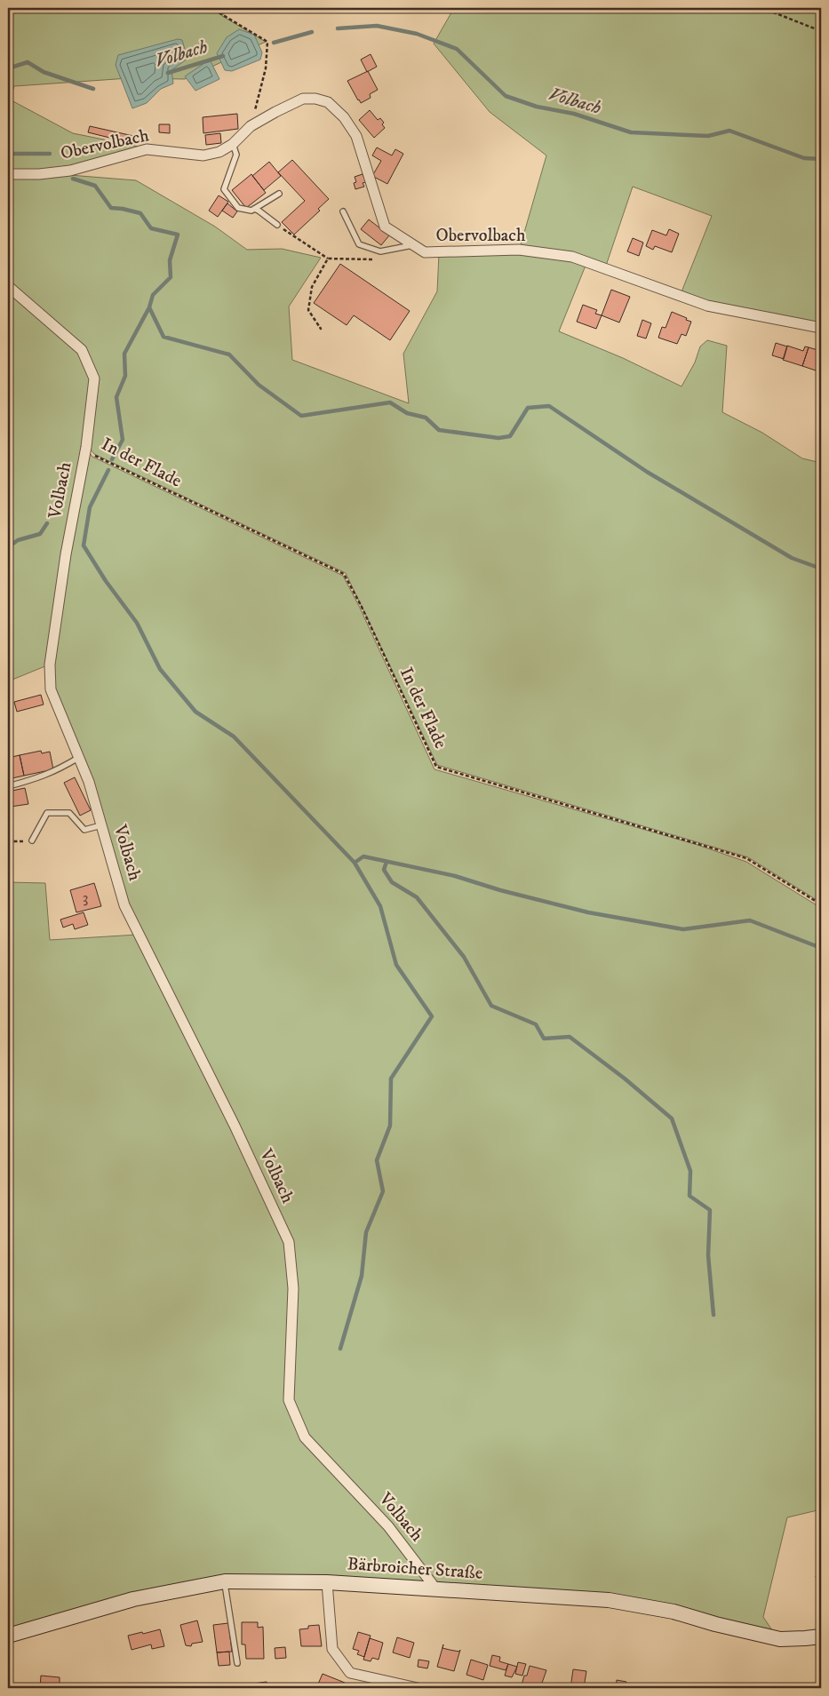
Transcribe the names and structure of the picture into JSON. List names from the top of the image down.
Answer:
{
  "streets": {
    "main road": ["Bärbroicher Straße"],
    "street": ["Obervolbach", "Volbach"],
    "path": ["In der Flade"]
  },
  "crossings": [
    ["In der Flade", "Volbach"],
    ["Volbach", "Bärbroicher Straße"]
  ],
  "water": ["Volbach"],
  "house_numbers": ["3"]
}
